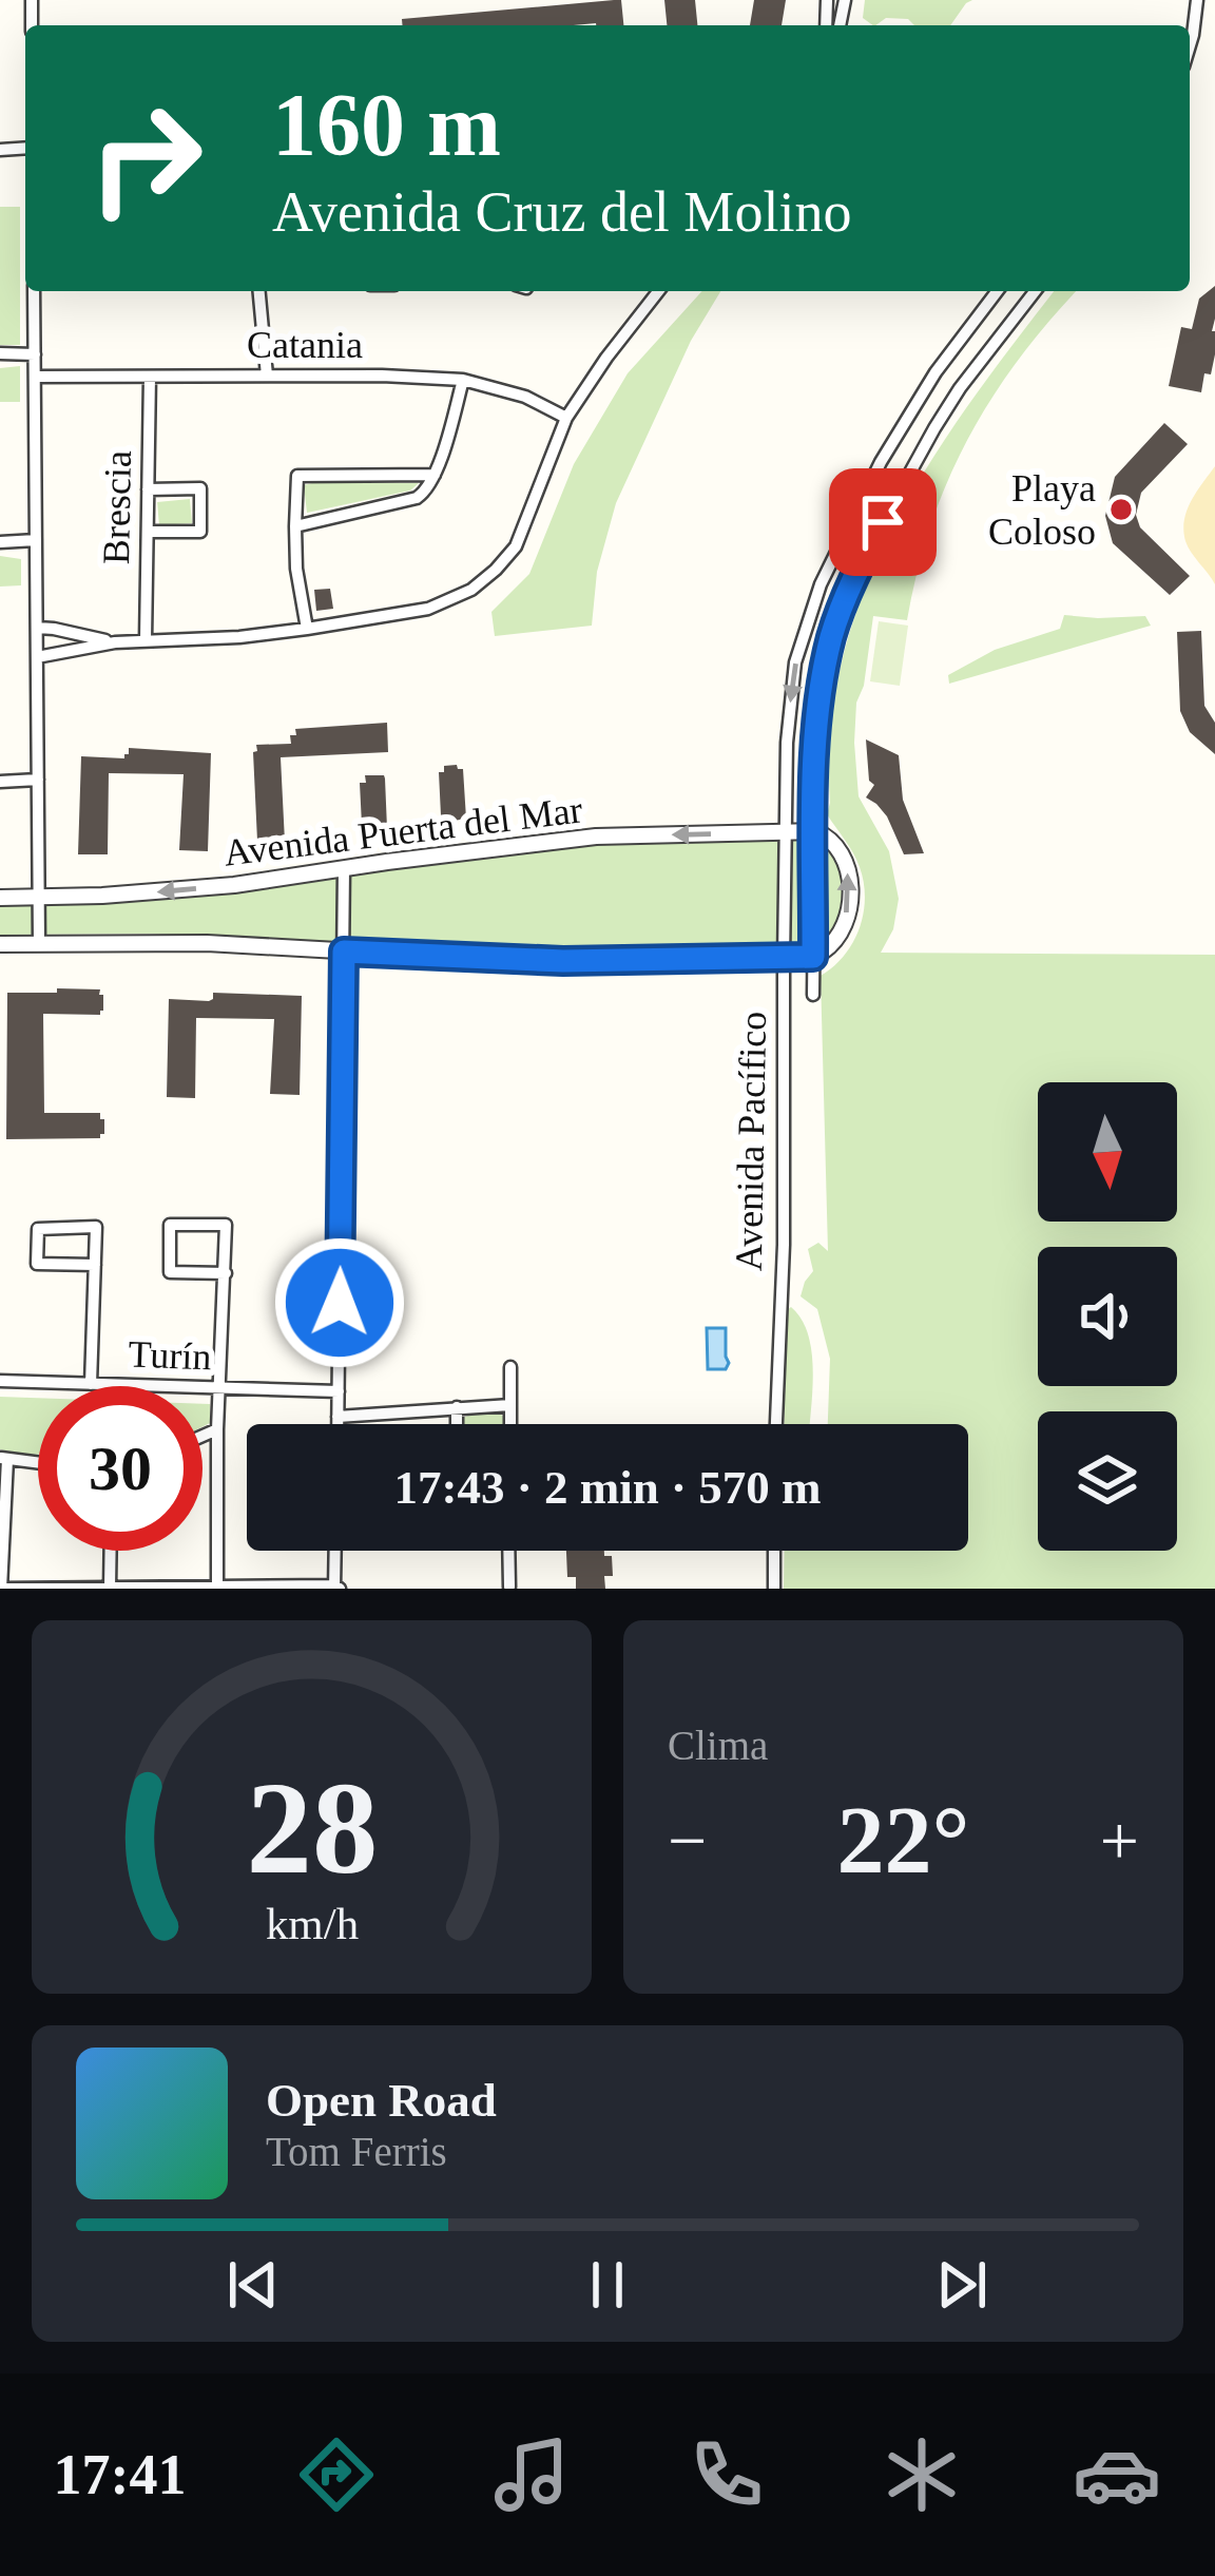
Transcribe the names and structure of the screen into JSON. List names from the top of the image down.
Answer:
{
  "streets": {
    "street": [
      "Catania",
      "Brescia",
      "Avenida Puerta del Mar",
      "Avenida Pacífico",
      "Turín"
    ]
  },
  "crossings": [
    ["Catania", "Brescia"],
    ["Avenida Puerta del Mar", "Avenida Pacífico"]
  ],
  "places": ["Playa Coloso"],
  "north": "bottom",
  "page": {
    "turn": ["160 m", "Avenida Cruz del Molino"],
    "limit": "30",
    "trip": "17:43 · 2 min · 570 m",
    "tile": "Clima",
    "heat": ["−", "22°", "+"],
    "song": ["Open Road", "Tom Ferris"],
    "tabs": "17:41",
    "gauge": ["28", "km/h"]
  }
}
